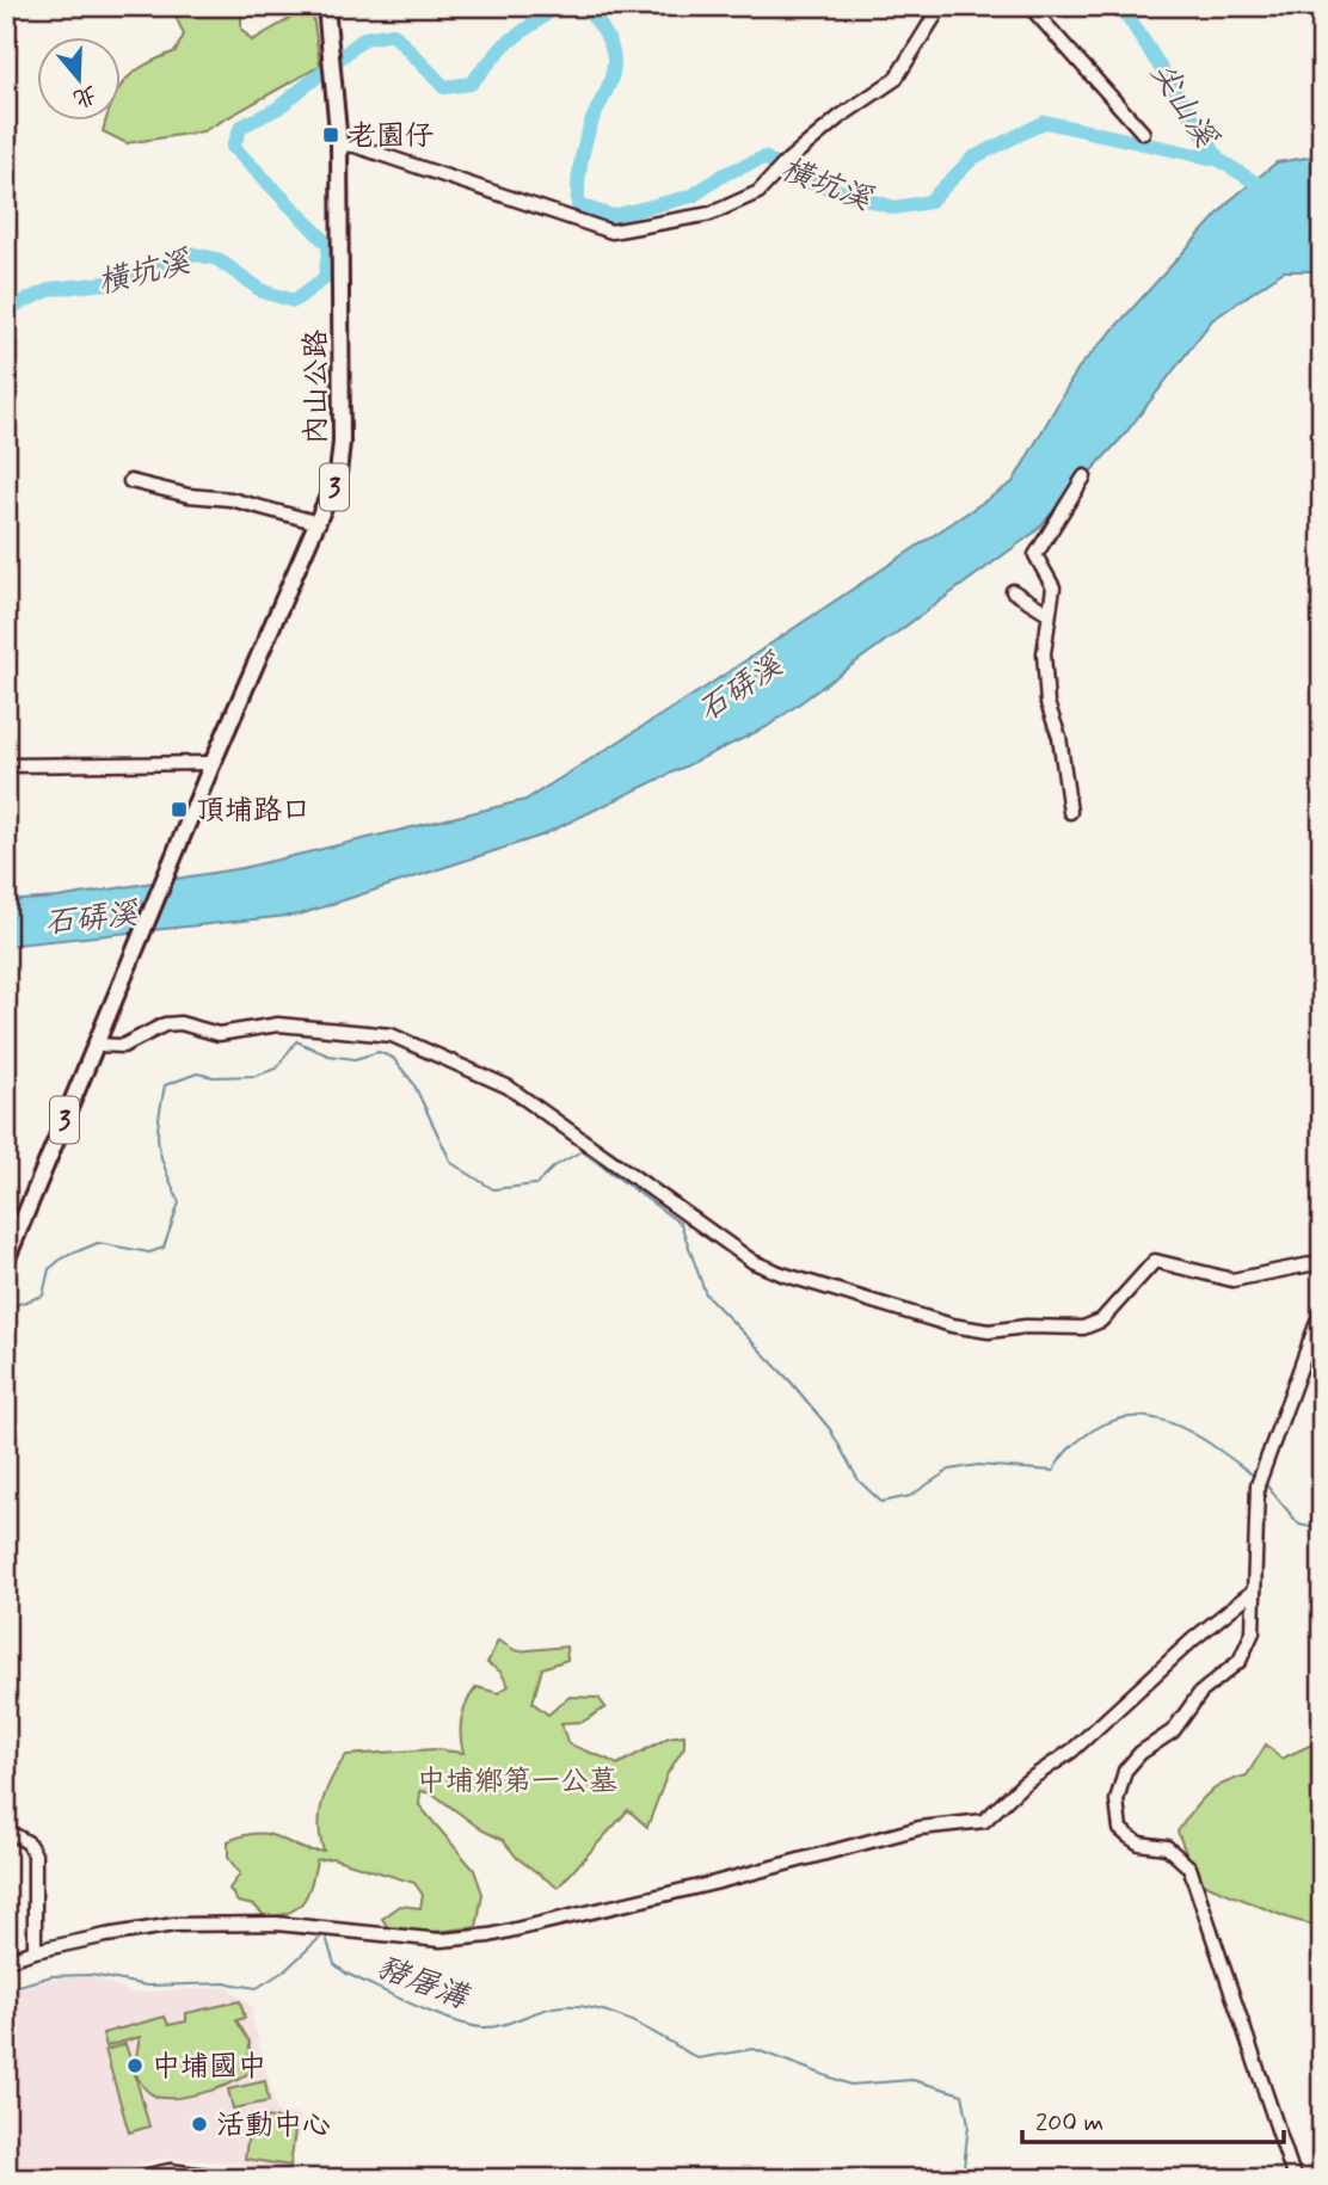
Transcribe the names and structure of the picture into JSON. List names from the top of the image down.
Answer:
{
  "streets": {
    "main road": ["內山公路", "3"]
  },
  "crossings": [
    ["內山公路", "3"]
  ],
  "water": [
    "尖山溪",
    "橫坑溪",
    "石硦溪",
    "豬屠溝"
  ],
  "parks": ["中埔鄉第一公墓"],
  "places": {
    "transit": ["老園仔", "頂埔路口"],
    "other": ["中埔國中", "活動中心"]
  },
  "scale_bar": "200 m",
  "north": "bottom"
}
